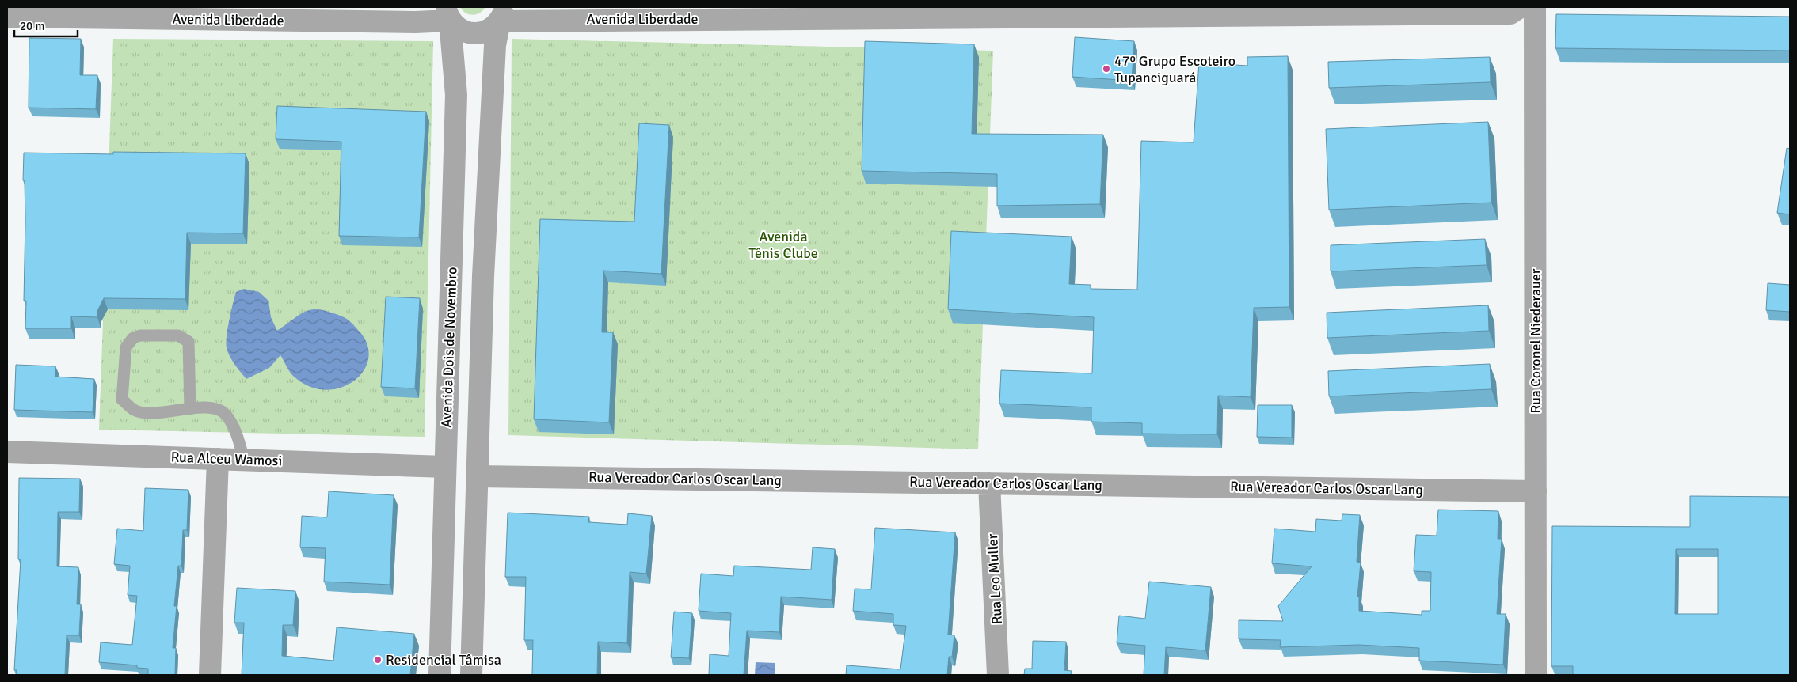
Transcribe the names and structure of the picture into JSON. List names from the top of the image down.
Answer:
{
  "streets": {
    "street": [
      "Avenida Liberdade",
      "Rua Coronel Niederauer",
      "Avenida Dois de Novembro",
      "Rua Alceu Wamosi",
      "Rua Vereador Carlos Oscar Lang",
      "Rua Leo Muller"
    ]
  },
  "crossings": [
    ["Avenida Liberdade", "Avenida Dois de Novembro"],
    ["Rua Coronel Niederauer", "Rua Vereador Carlos Oscar Lang"],
    ["Avenida Dois de Novembro", "Rua Alceu Wamosi"],
    ["Rua Alceu Wamosi", "Rua Vereador Carlos Oscar Lang"],
    ["Rua Vereador Carlos Oscar Lang", "Rua Leo Muller"]
  ],
  "parks": ["Avenida Tênis Clube"],
  "places": ["47º Grupo Escoteiro Tupanciguará", "Residencial Tâmisa"],
  "scale_bar": "20 m"
}
